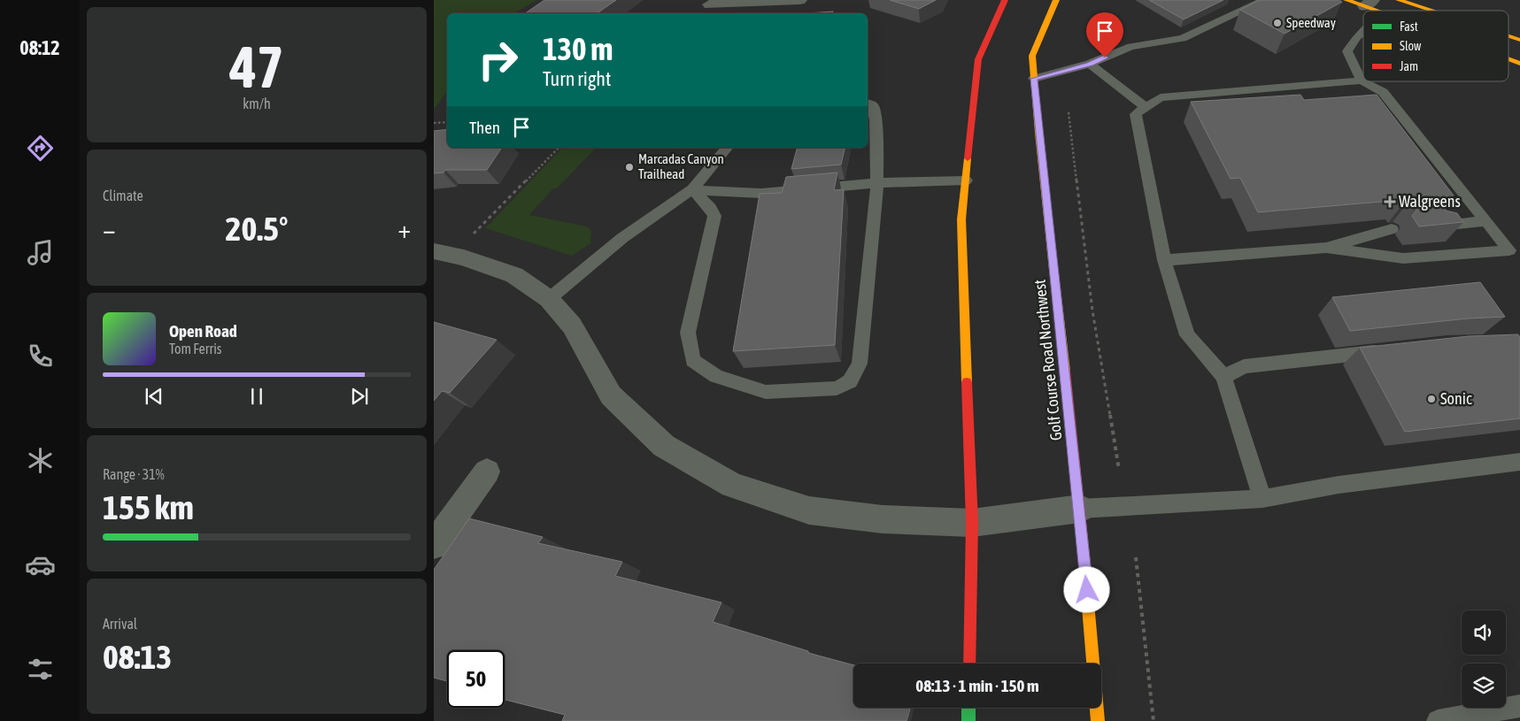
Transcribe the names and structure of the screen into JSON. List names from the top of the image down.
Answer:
{
  "streets": {
    "main road": ["Golf Course Road Northwest"]
  },
  "places": {
    "other": ["Speedway", "Marcadas Canyon Trailhead", "Sonic"],
    "health": ["Walgreens"]
  },
  "legend": ["Fast", "Slow", "Jam"],
  "page": {
    "tabs": "08:12",
    "tile": [
      ["47", "km/h"],
      "Climate",
      ["Range · 31%", "155 km"],
      ["Arrival", "08:13"]
    ],
    "turn": ["130 m", "Turn right"],
    "then": "Then",
    "heat": ["−", "20.5°", "+"],
    "song": ["Open Road", "Tom Ferris"],
    "limit": "50",
    "trip": "08:13 · 1 min · 150 m"
  }
}
